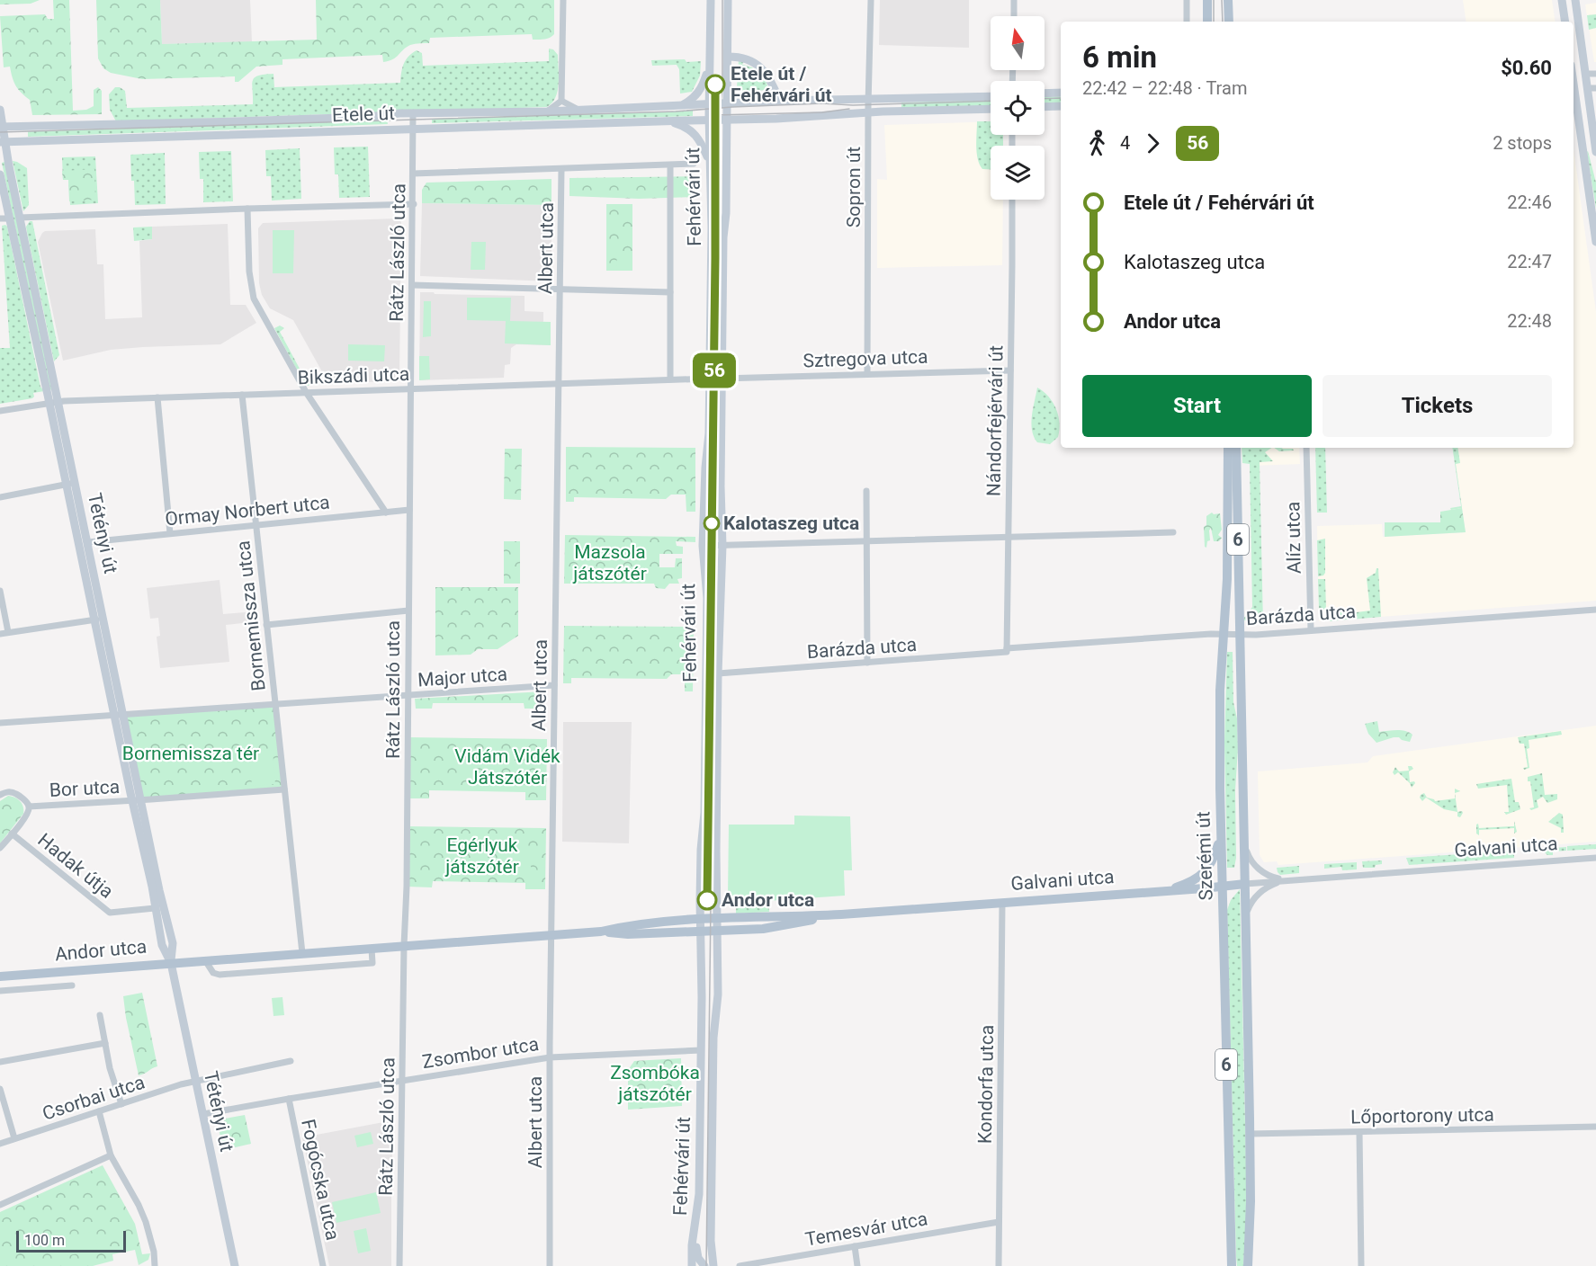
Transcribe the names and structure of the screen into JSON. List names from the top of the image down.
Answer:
{
  "streets": {
    "main road": [
      "6",
      "Galvani utca",
      "Szerémi út",
      "Andor utca"
    ],
    "street": [
      "Etele út",
      "Sopron út",
      "Fehérvári út",
      "Albert utca",
      "Rátz László utca",
      "Sztregova utca",
      "Bikszádi utca",
      "Nándorfejérvári út",
      "Ormay Norbert utca",
      "Tétényi út",
      "Alíz utca",
      "Barázda utca",
      "Bornemissza utca",
      "Major utca",
      "Bor utca",
      "Hadak útja",
      "Zsombor utca",
      "Kondorfa utca",
      "Csorbai utca",
      "Lőportorony utca",
      "Fogócska utca",
      "Temesvár utca"
    ]
  },
  "crossings": [
    ["Etele út", "Sopron út"],
    ["Etele út", "Fehérvári út"],
    ["Etele út", "Rátz László utca"],
    ["Etele út", "Tétényi út"],
    ["Sopron út", "Sztregova utca"],
    ["Fehérvári út", "Sztregova utca"],
    ["Fehérvári út", "Bikszádi utca"],
    ["Fehérvári út", "Barázda utca"],
    ["Fehérvári út", "Galvani utca"],
    ["Fehérvári út", "Andor utca"],
    ["Fehérvári út", "Zsombor utca"],
    ["Albert utca", "Bikszádi utca"],
    ["Albert utca", "Major utca"],
    ["Albert utca", "Andor utca"],
    ["Albert utca", "Zsombor utca"],
    ["Rátz László utca", "Bikszádi utca"],
    ["Rátz László utca", "Ormay Norbert utca"],
    ["Rátz László utca", "Major utca"],
    ["Rátz László utca", "Andor utca"],
    ["Rátz László utca", "Zsombor utca"],
    ["Sztregova utca", "Nándorfejérvári út"],
    ["Bikszádi utca", "Tétényi út"],
    ["Bikszádi utca", "Bornemissza utca"],
    ["Nándorfejérvári út", "Barázda utca"],
    ["Ormay Norbert utca", "Tétényi út"],
    ["Ormay Norbert utca", "Bornemissza utca"],
    ["Tétényi út", "Bor utca"],
    ["Tétényi út", "Hadak útja"],
    ["Tétényi út", "Andor utca"],
    ["Tétényi út", "Zsombor utca"],
    ["Tétényi út", "Csorbai utca"],
    ["Alíz utca", "Barázda utca"],
    ["Barázda utca", "Szerémi út"],
    ["Bornemissza utca", "Major utca"],
    ["Galvani utca", "Szerémi út"],
    ["Galvani utca", "Andor utca"],
    ["Galvani utca", "Kondorfa utca"],
    ["Szerémi út", "Lőportorony utca"],
    ["Zsombor utca", "Fogócska utca"],
    ["Kondorfa utca", "Temesvár utca"]
  ],
  "parks": [
    "Mazsola játszótér",
    "Bornemissza tér",
    "Vidám Vidék Játszótér",
    "Egérlyuk játszótér",
    "Zsombóka játszótér"
  ],
  "places": ["Etele út / Fehérvári út", "Kalotaszeg utca", "Andor utca"],
  "lines": ["tram line 56"],
  "scale_bar": "100 m",
  "north": "top",
  "page": {
    "on_map": "56",
    "heading": ["6 min", "22:42 – 22:48 · Tram", "$0.60"],
    "legs": ["4", "56", "2 stops"],
    "list": [
      {
        "name": "Etele út / Fehérvári út",
        "value": "22:46"
      },
      {
        "name": "Kalotaszeg utca",
        "value": "22:47"
      },
      {
        "name": "Andor utca",
        "value": "22:48"
      }
    ],
    "buttons": ["Start", "Tickets"],
    "scale": "100 m"
  }
}
